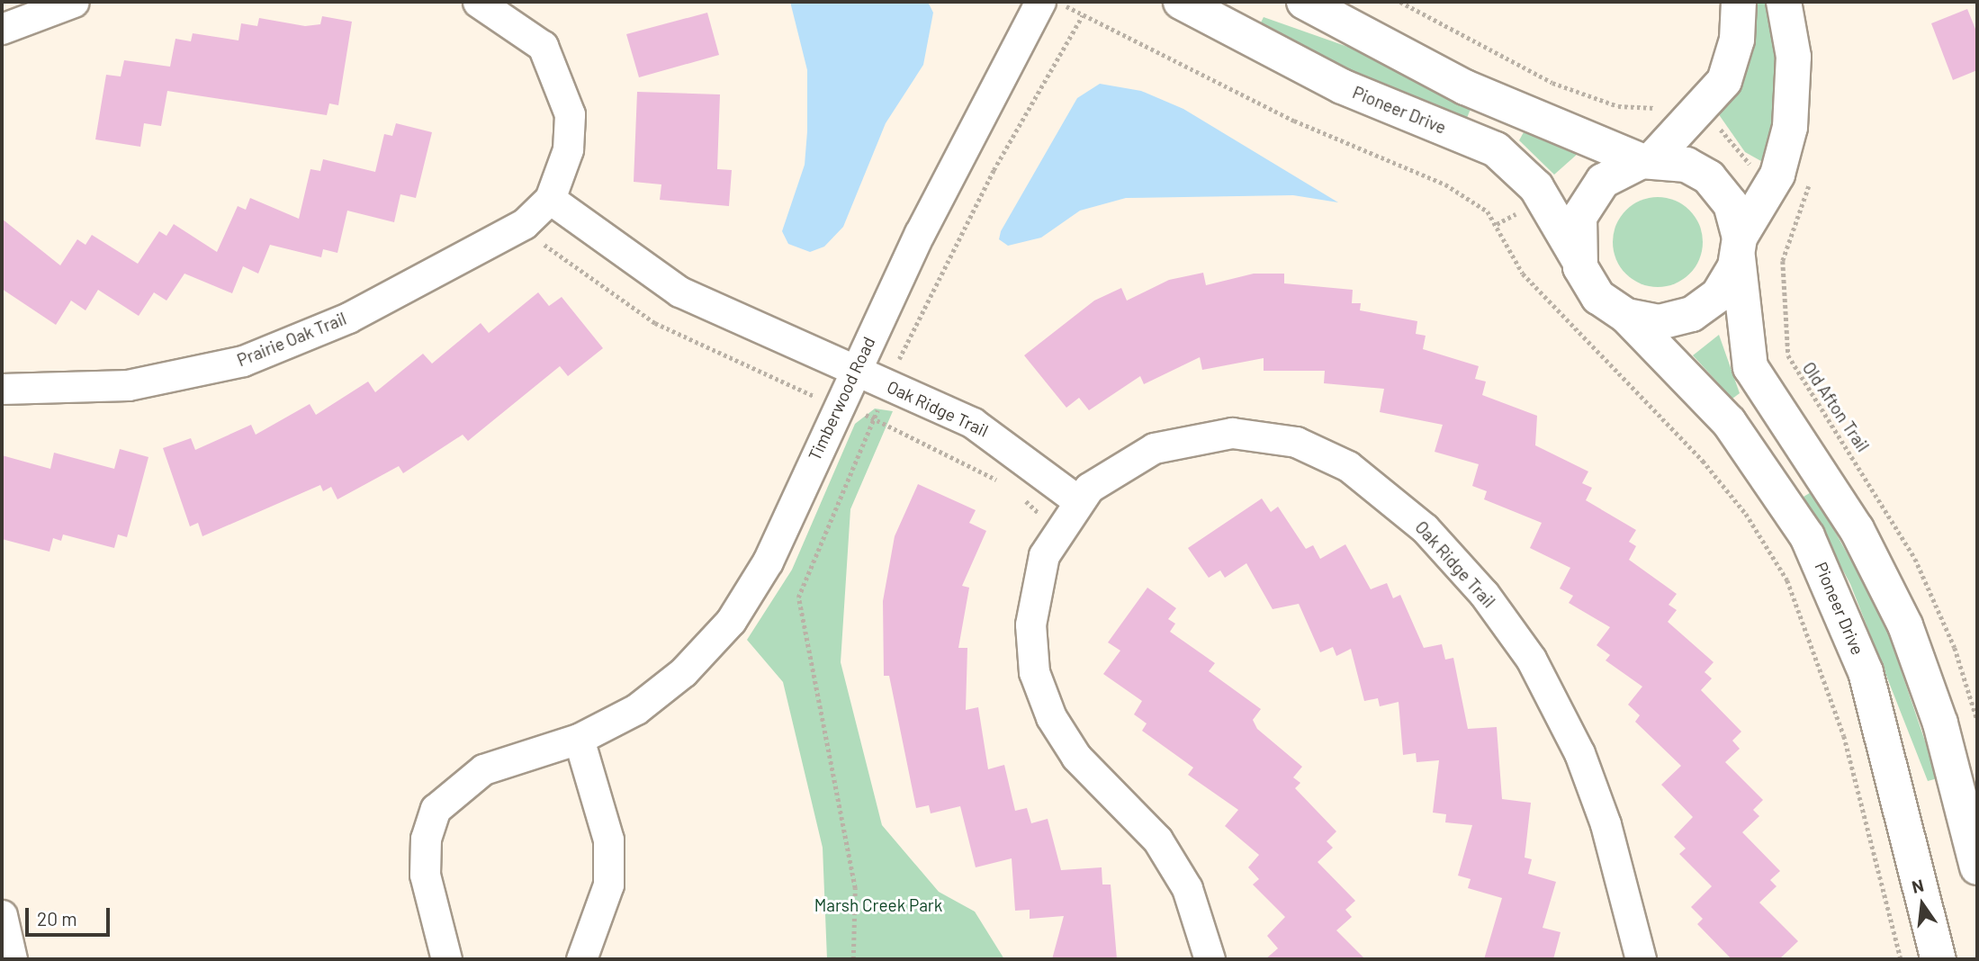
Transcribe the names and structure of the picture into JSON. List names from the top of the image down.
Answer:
{
  "streets": {
    "street": [
      "Pioneer Drive",
      "Prairie Oak Trail",
      "Timberwood Road",
      "Oak Ridge Trail"
    ],
    "path": ["Old Afton Trail"]
  },
  "crossings": [
    ["Timberwood Road", "Oak Ridge Trail"]
  ],
  "parks": ["Marsh Creek Park"],
  "scale_bar": "20 m",
  "north": "top"
}
